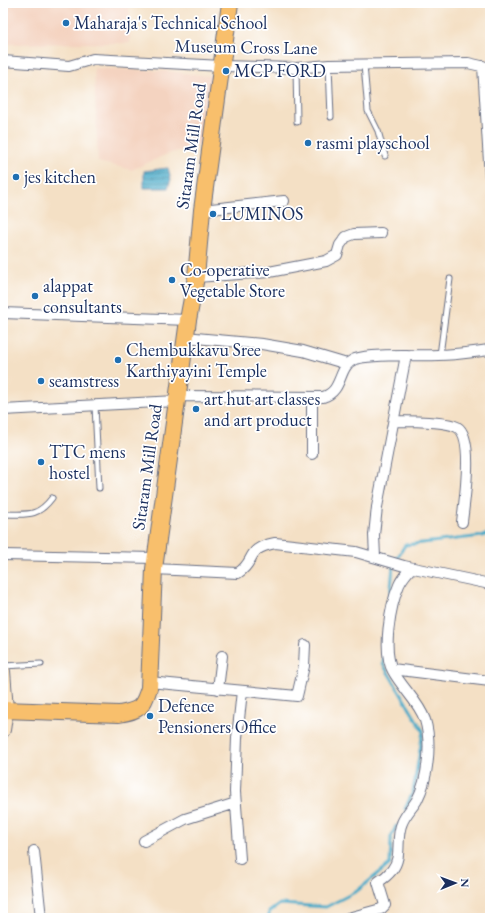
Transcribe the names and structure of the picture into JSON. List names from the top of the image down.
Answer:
{
  "streets": {
    "main road": ["Sitaram Mill Road"],
    "street": ["Museum Cross Lane"]
  },
  "crossings": [
    ["Museum Cross Lane", "Sitaram Mill Road"]
  ],
  "places": [
    "Maharaja's Technical School",
    "MCP FORD",
    "rasmi playschool",
    "jes kitchen",
    "LUMINOS",
    "Co-operative Vegetable Store",
    "alappat consultants",
    "Chembukkavu Sree Karthiyayini Temple",
    "seamstress",
    "art hut art classes and art product",
    "TTC mens hostel",
    "Defence Pensioners Office"
  ],
  "north": "right"
}
